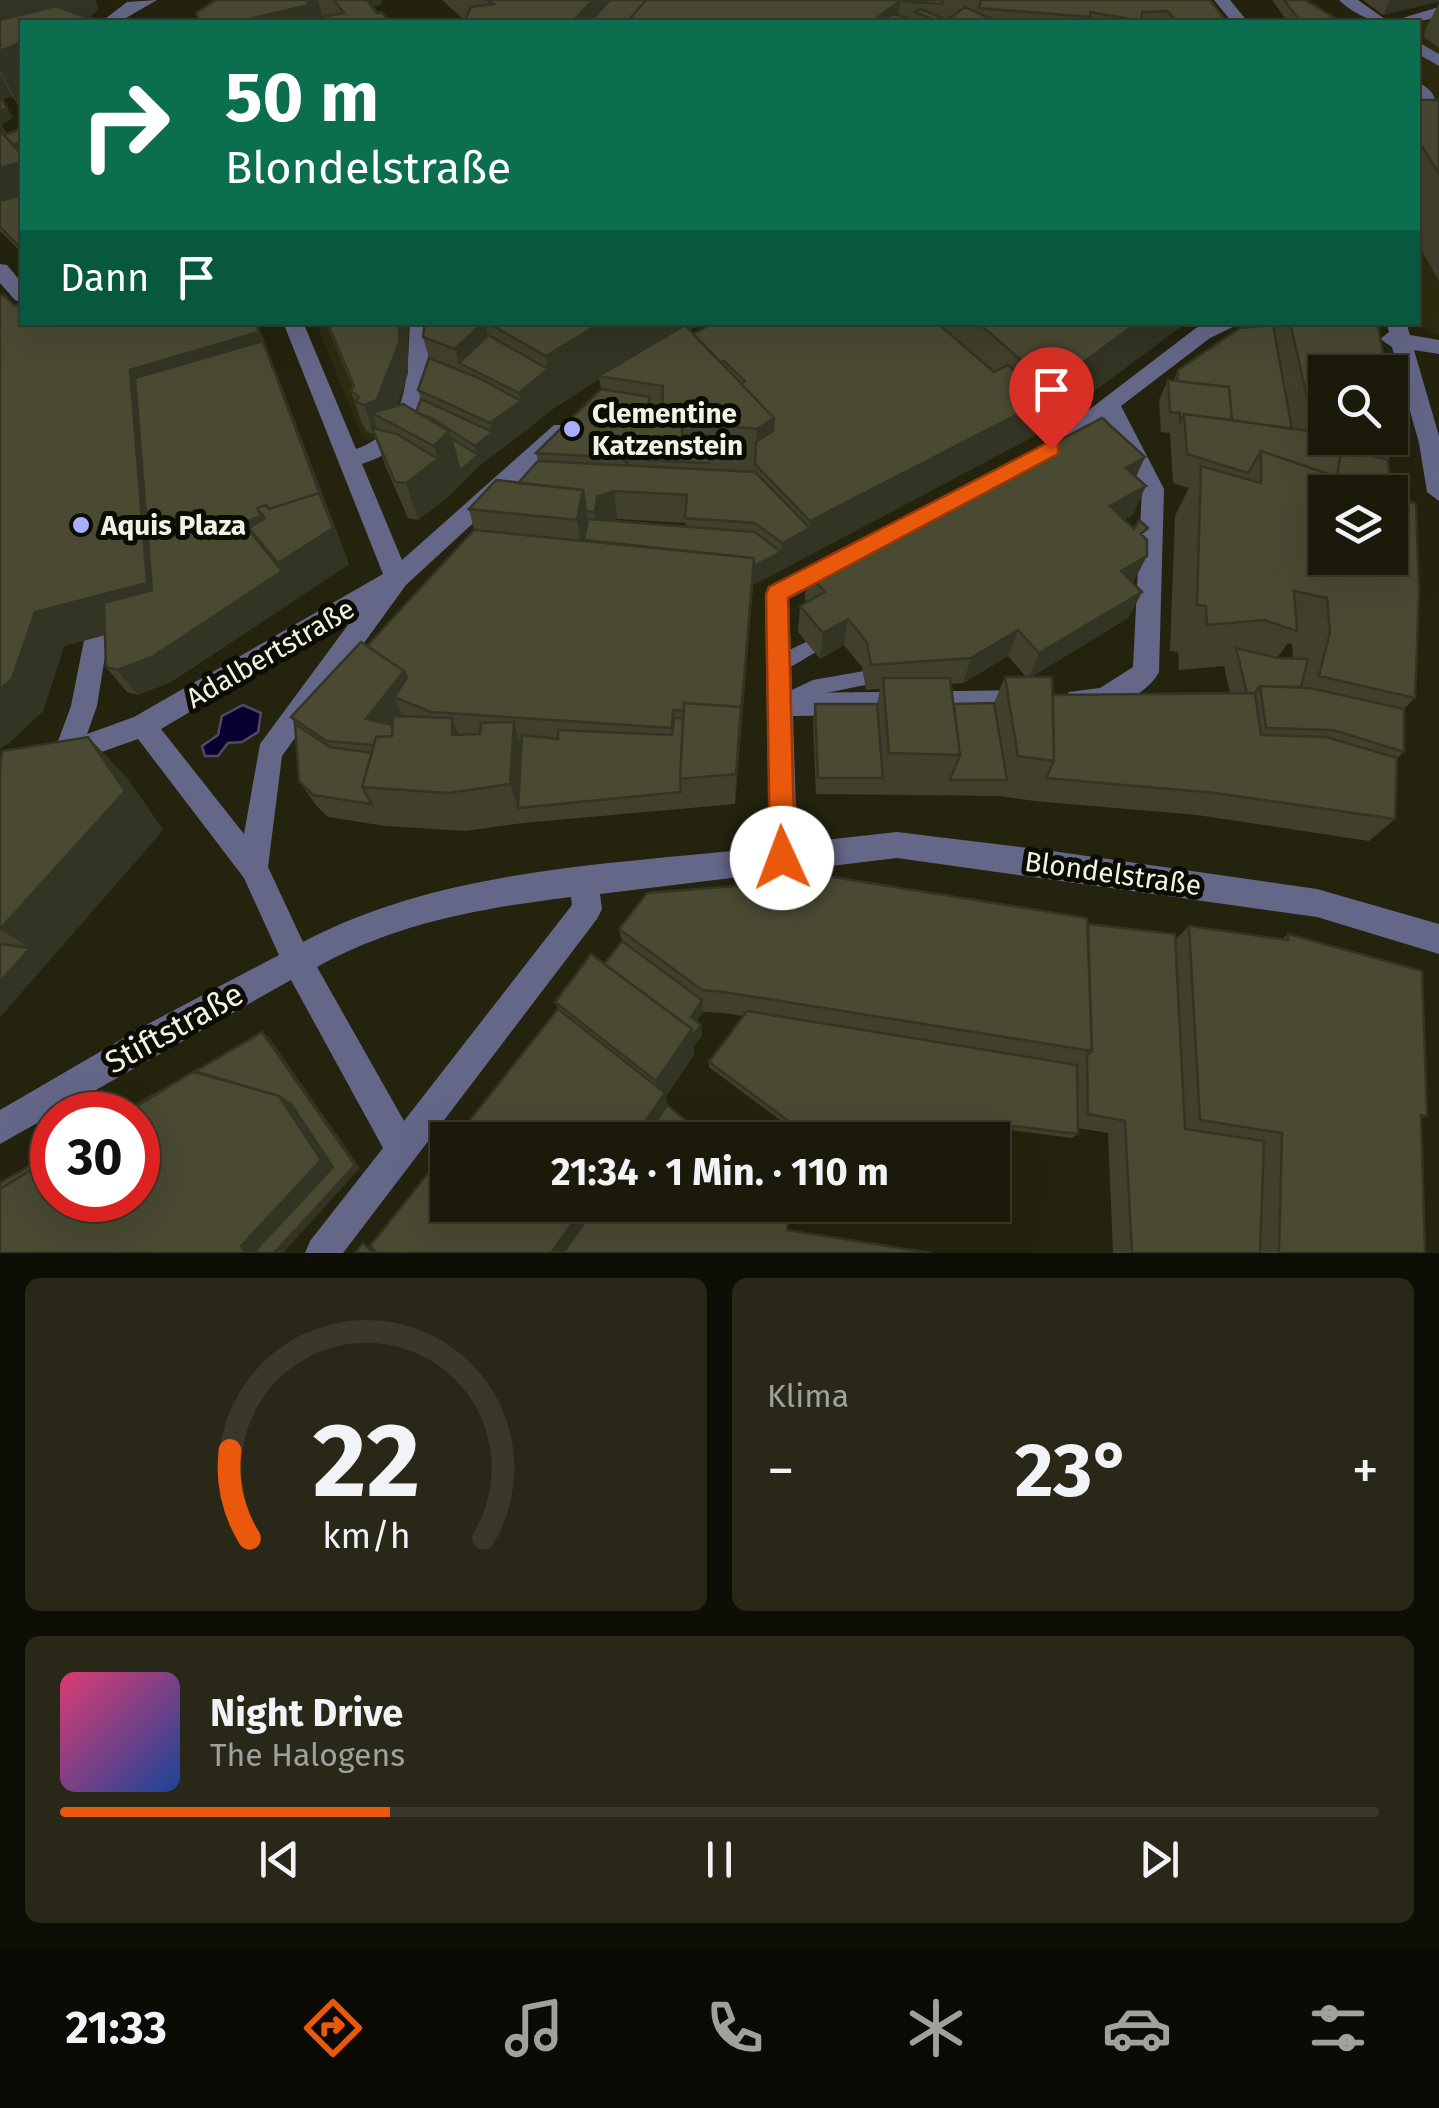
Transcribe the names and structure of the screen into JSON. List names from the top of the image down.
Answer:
{
  "streets": {
    "street": ["Adalbertstraße", "Blondelstraße", "Stiftstraße"]
  },
  "crossings": [
    ["Blondelstraße", "Stiftstraße"]
  ],
  "places": ["Clementine Katzenstein", "Aquis Plaza"],
  "page": {
    "turn": ["50 m", "Blondelstraße"],
    "then": "Dann",
    "limit": "30",
    "trip": "21:34 · 1 Min. · 110 m",
    "tile": "Klima",
    "heat": ["−", "23°", "+"],
    "song": ["Night Drive", "The Halogens"],
    "tabs": "21:33",
    "gauge": ["22", "km/h"]
  }
}
